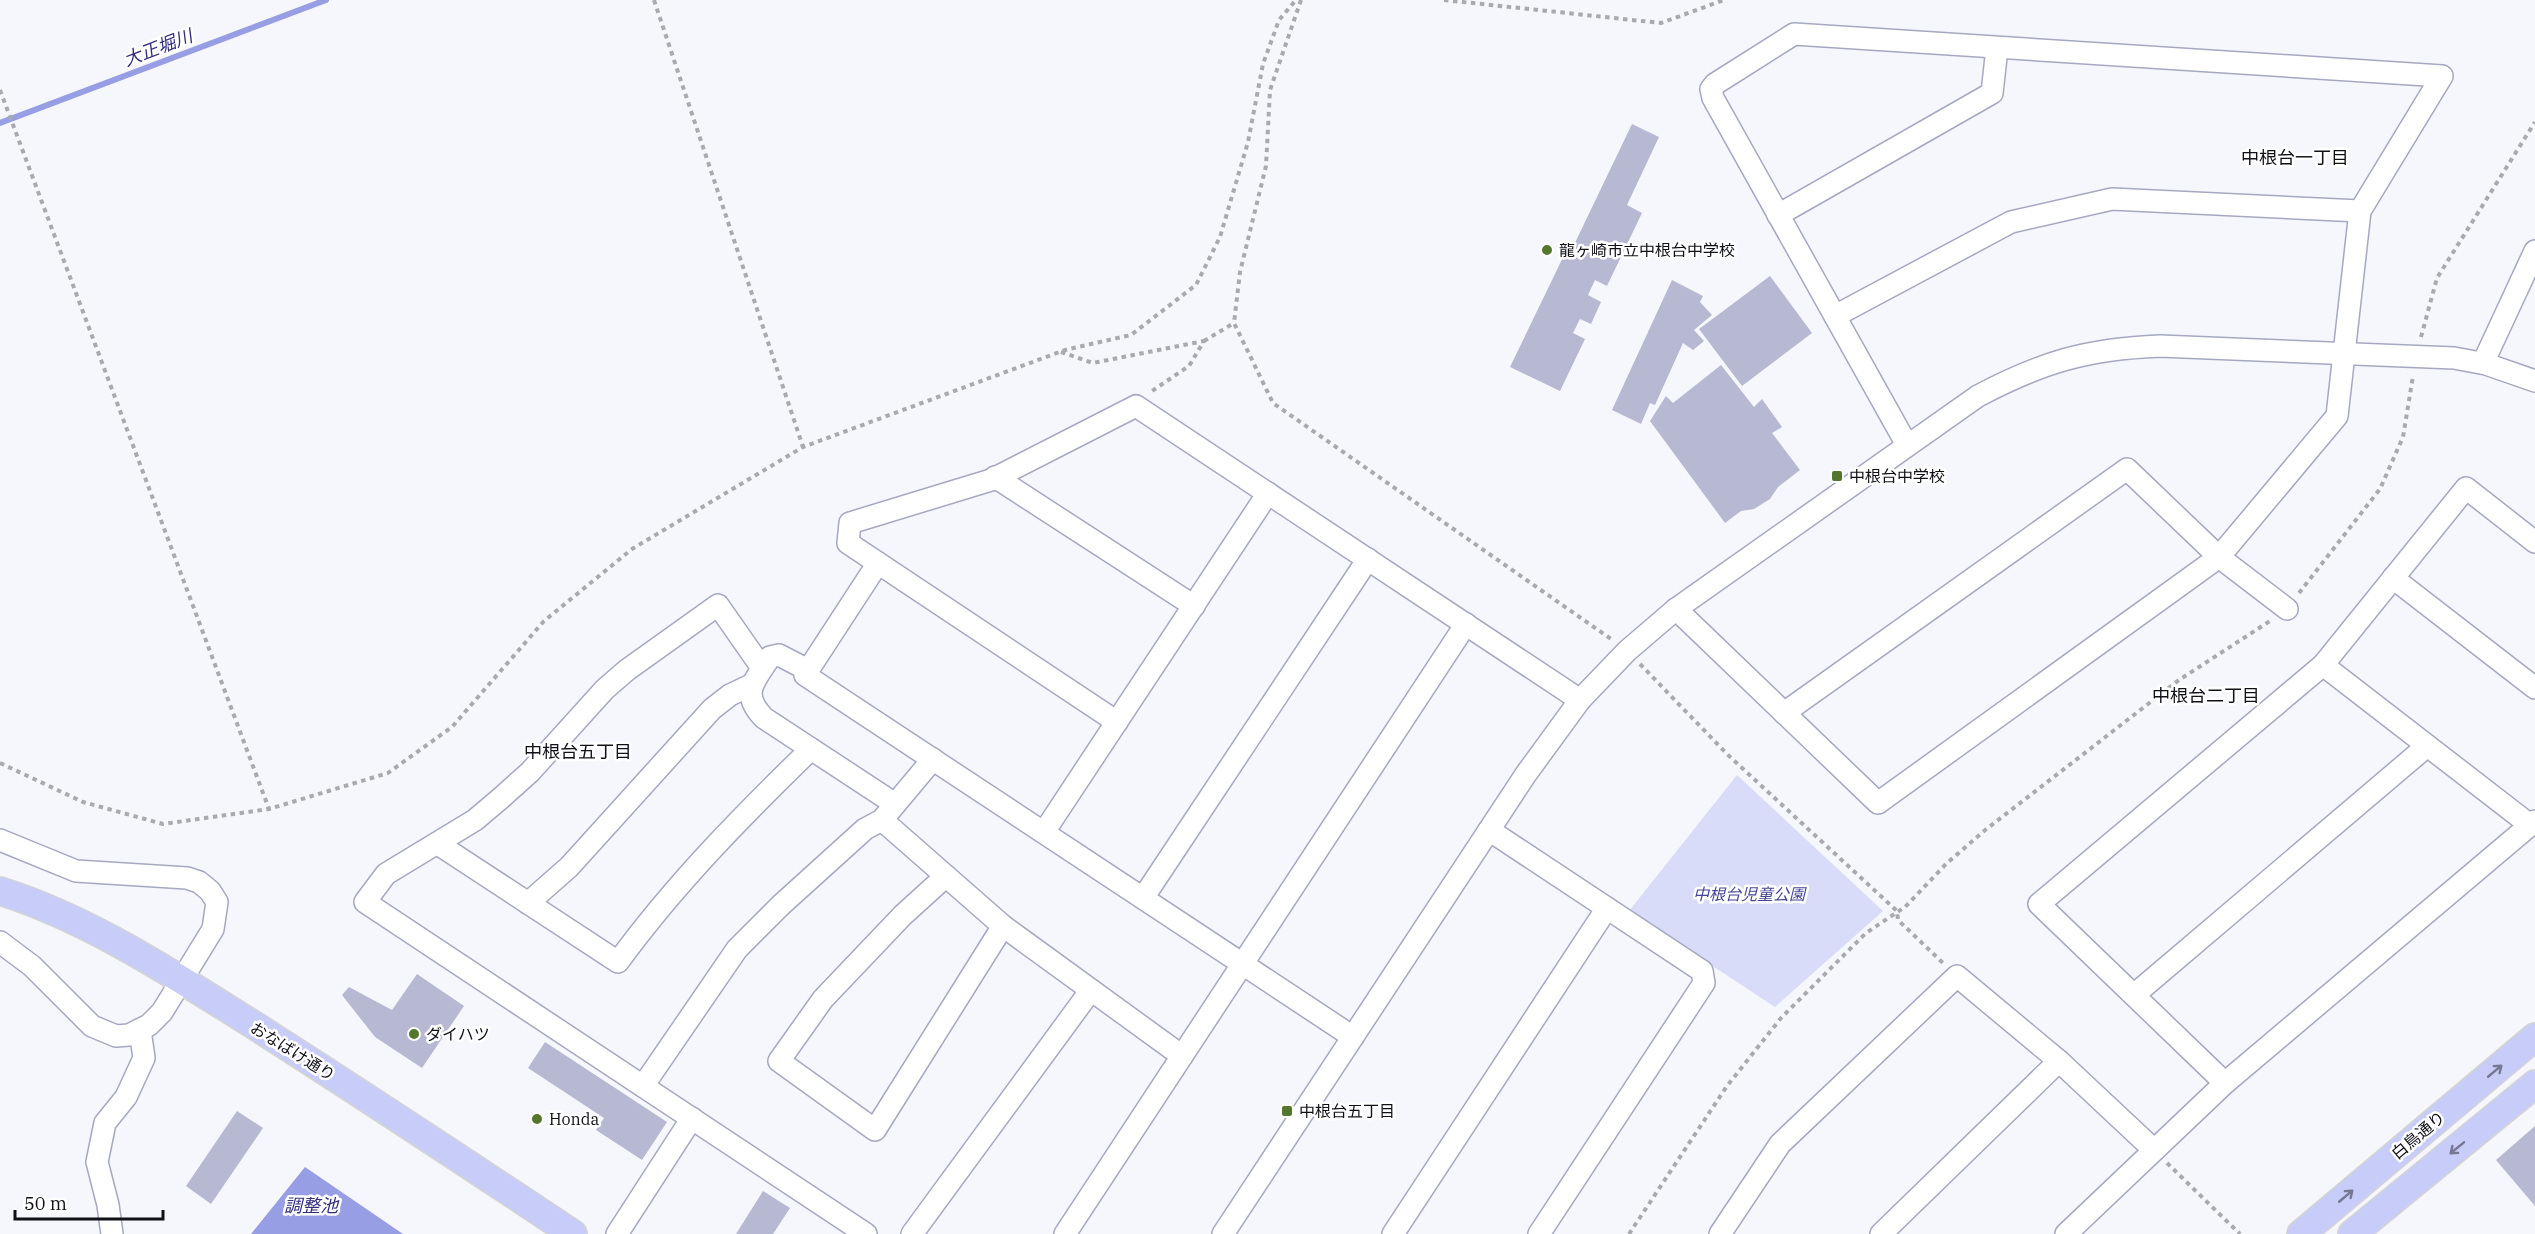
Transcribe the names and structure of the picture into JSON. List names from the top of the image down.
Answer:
{
  "streets": {
    "main road": ["おなばけ通り", "白鳥通り"]
  },
  "districts": ["中根台一丁目", "中根台二丁目", "中根台五丁目"],
  "water": ["大正堀川", "調整池"],
  "parks": ["中根台児童公園"],
  "places": {
    "other": ["龍ヶ崎市立中根台中学校", "ダイハツ", "Honda"],
    "transit": ["中根台中学校", "中根台五丁目"]
  },
  "scale_bar": "50 m"
}
